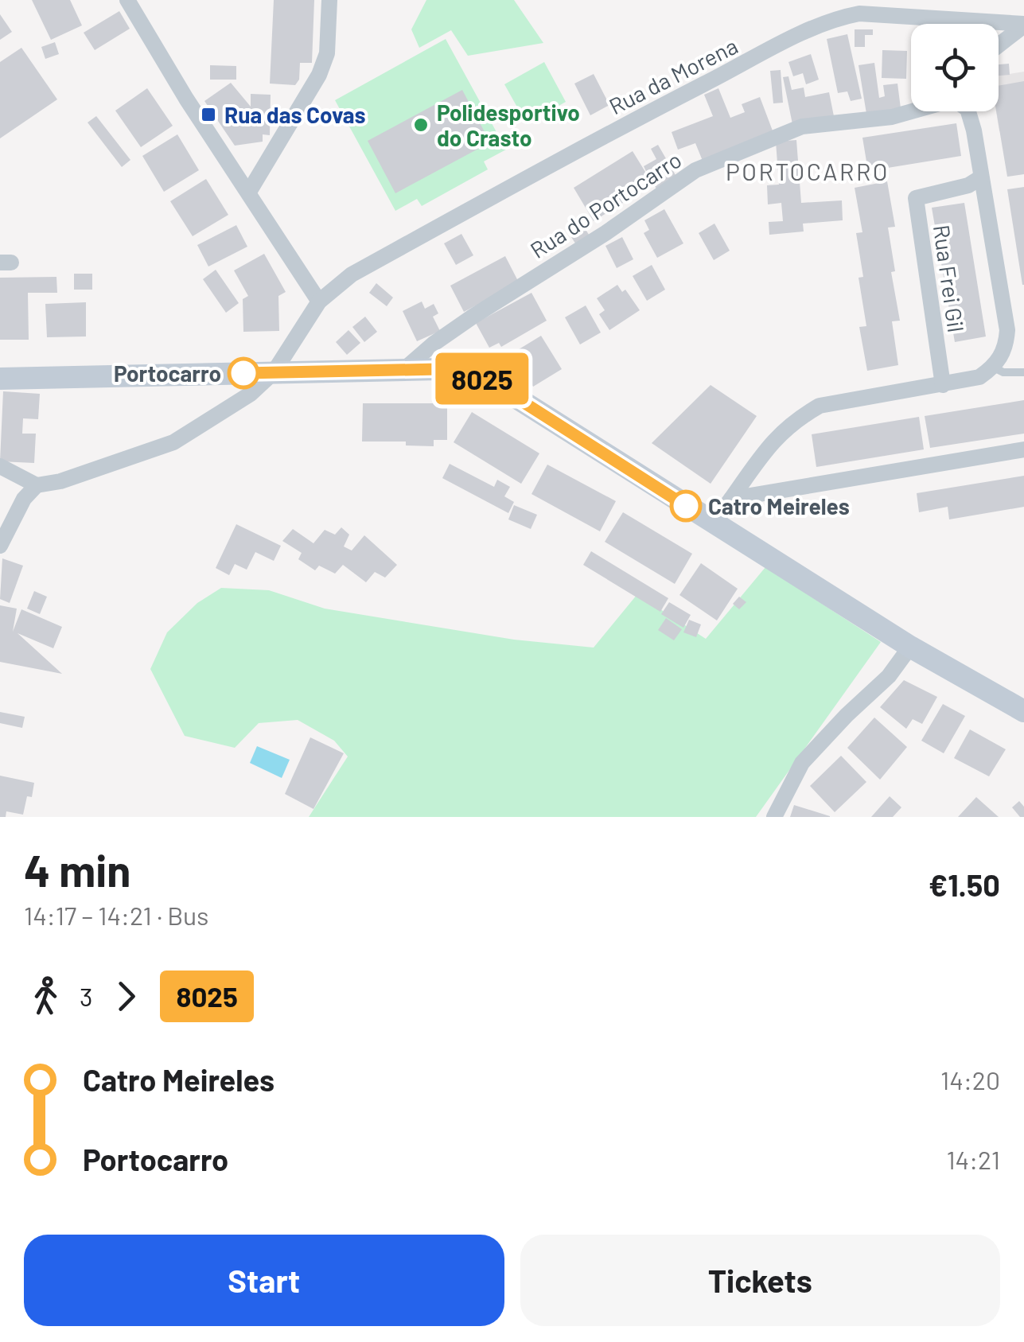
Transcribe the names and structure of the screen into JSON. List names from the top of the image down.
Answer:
{
  "streets": {
    "street": ["Rua da Morena", "Rua do Portocarro", "Rua Frei Gil"]
  },
  "districts": ["PORTOCARRO"],
  "places": {
    "transit": ["Rua das Covas"],
    "other": ["Polidesportivo do Crasto", "Portocarro", "Catro Meireles"]
  },
  "lines": ["bus line 8025"],
  "page": {
    "on_map": "8025",
    "heading": ["4 min", "14:17 – 14:21 · Bus", "€1.50"],
    "legs": ["3", "8025"],
    "list": [
      {
        "name": "Catro Meireles",
        "value": "14:20"
      },
      {
        "name": "Portocarro",
        "value": "14:21"
      }
    ],
    "buttons": ["Start", "Tickets"]
  }
}
